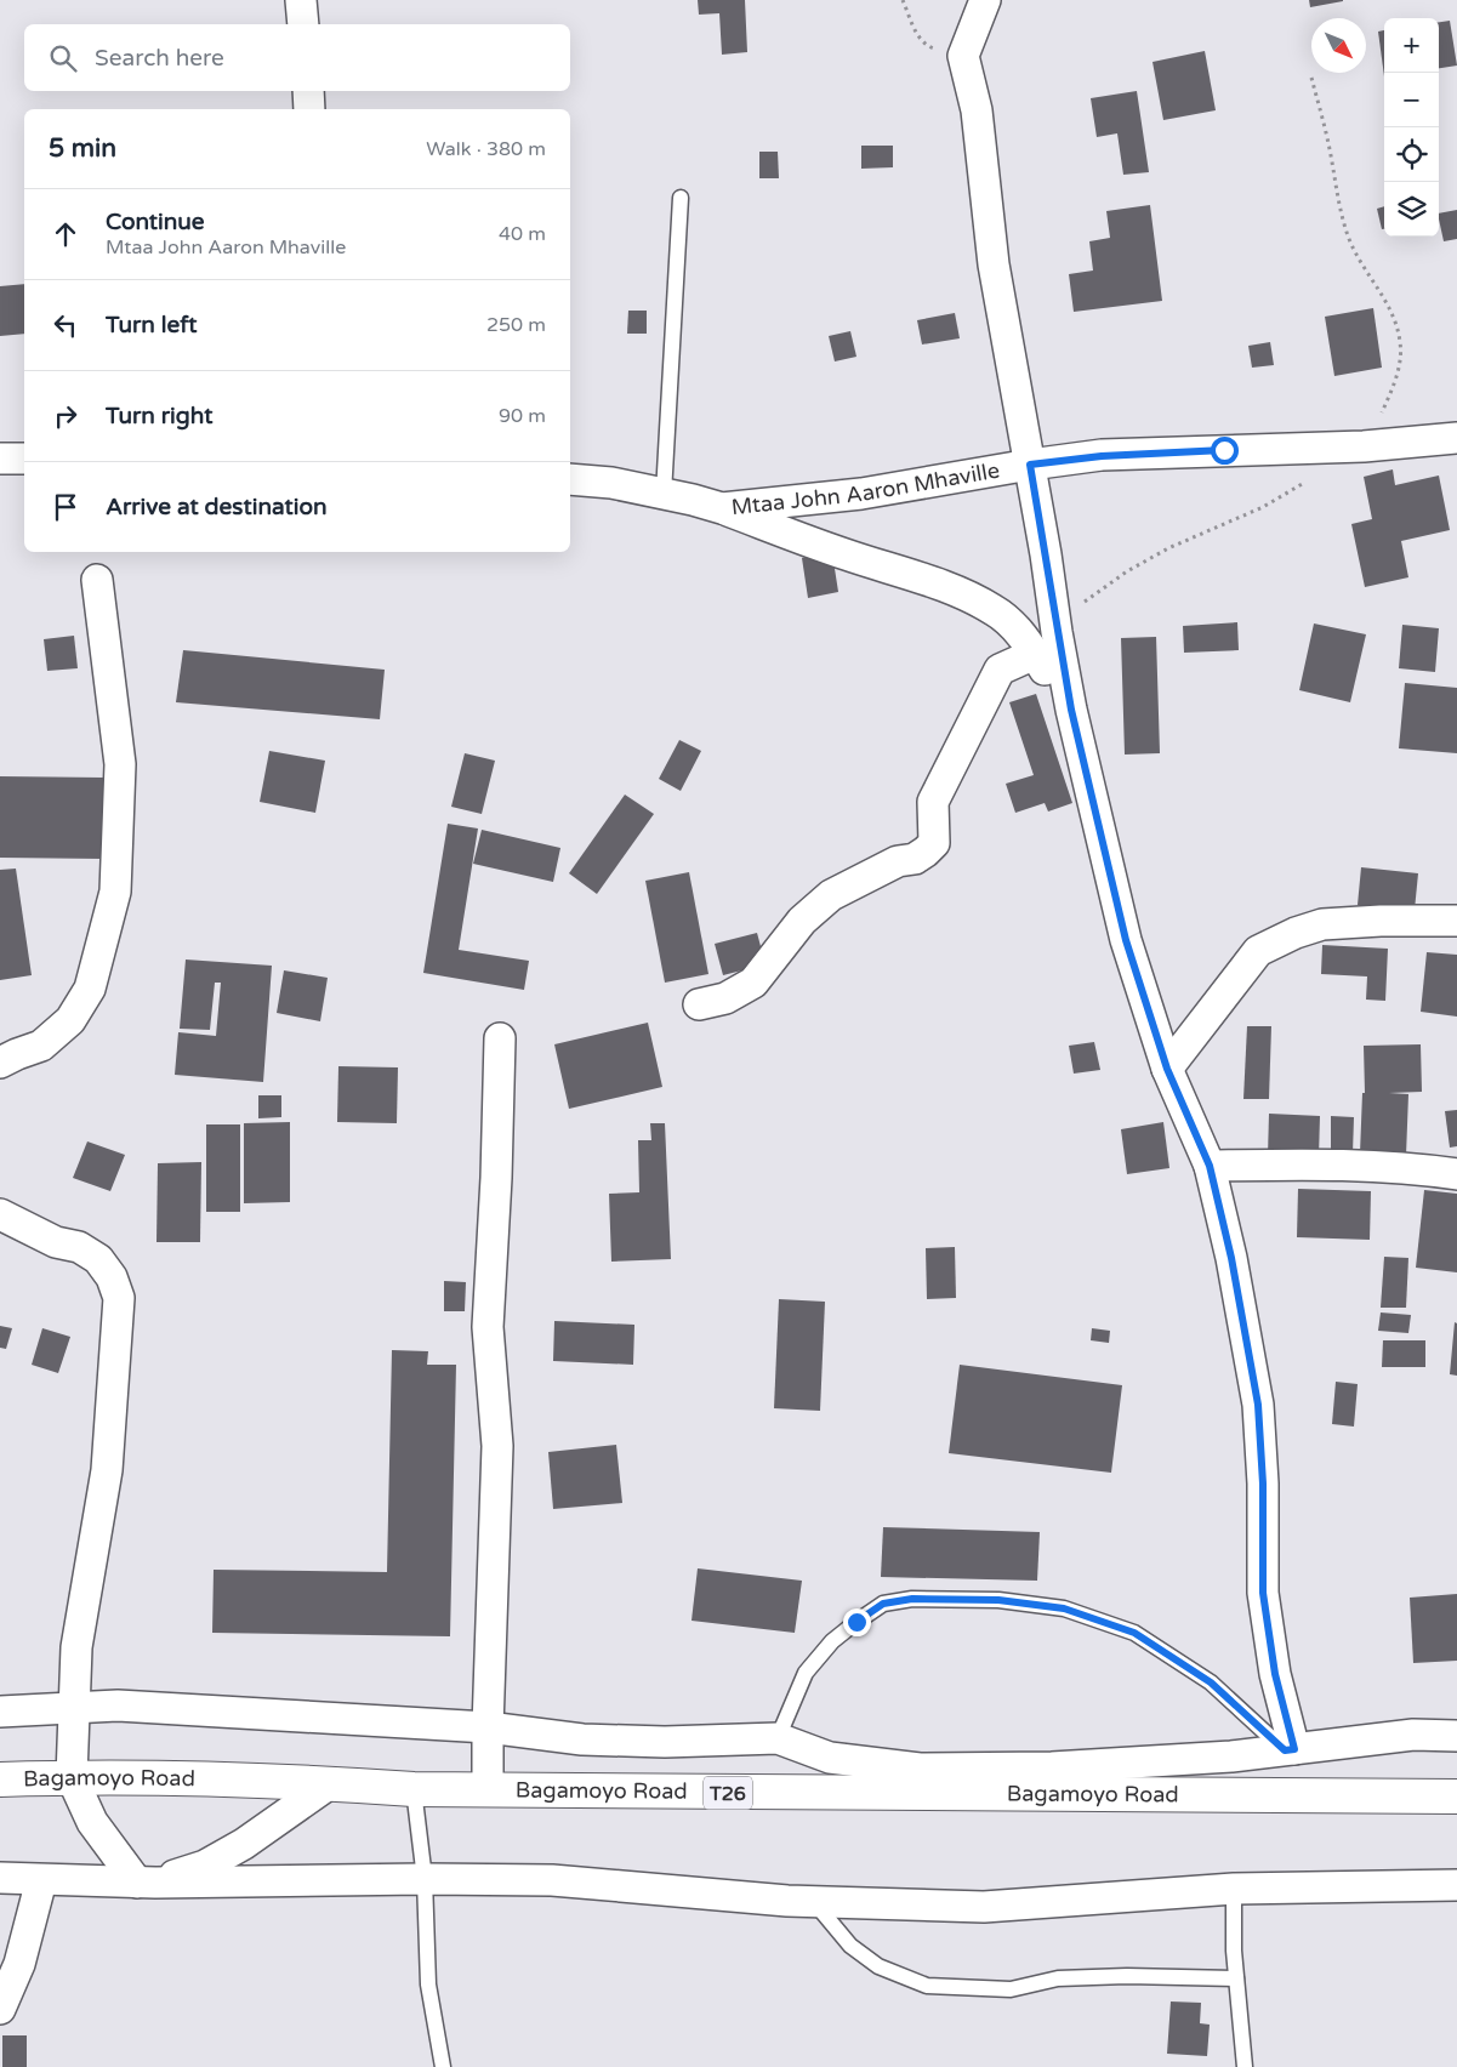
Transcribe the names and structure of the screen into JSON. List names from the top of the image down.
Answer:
{
  "streets": {
    "highway": ["Bagamoyo Road", "T26"],
    "street": ["Mtaa John Aaron Mhaville"]
  },
  "north": "bottom right",
  "page": {
    "map_buttons": ["+", "−"],
    "search": "Search here",
    "heading": ["5 min", "Walk · 380 m"],
    "list": [
      ["Continue", "Mtaa John Aaron Mhaville", "40 m"],
      ["Turn left", "250 m"],
      ["Turn right", "90 m"],
      "Arrive at destination"
    ]
  }
}
